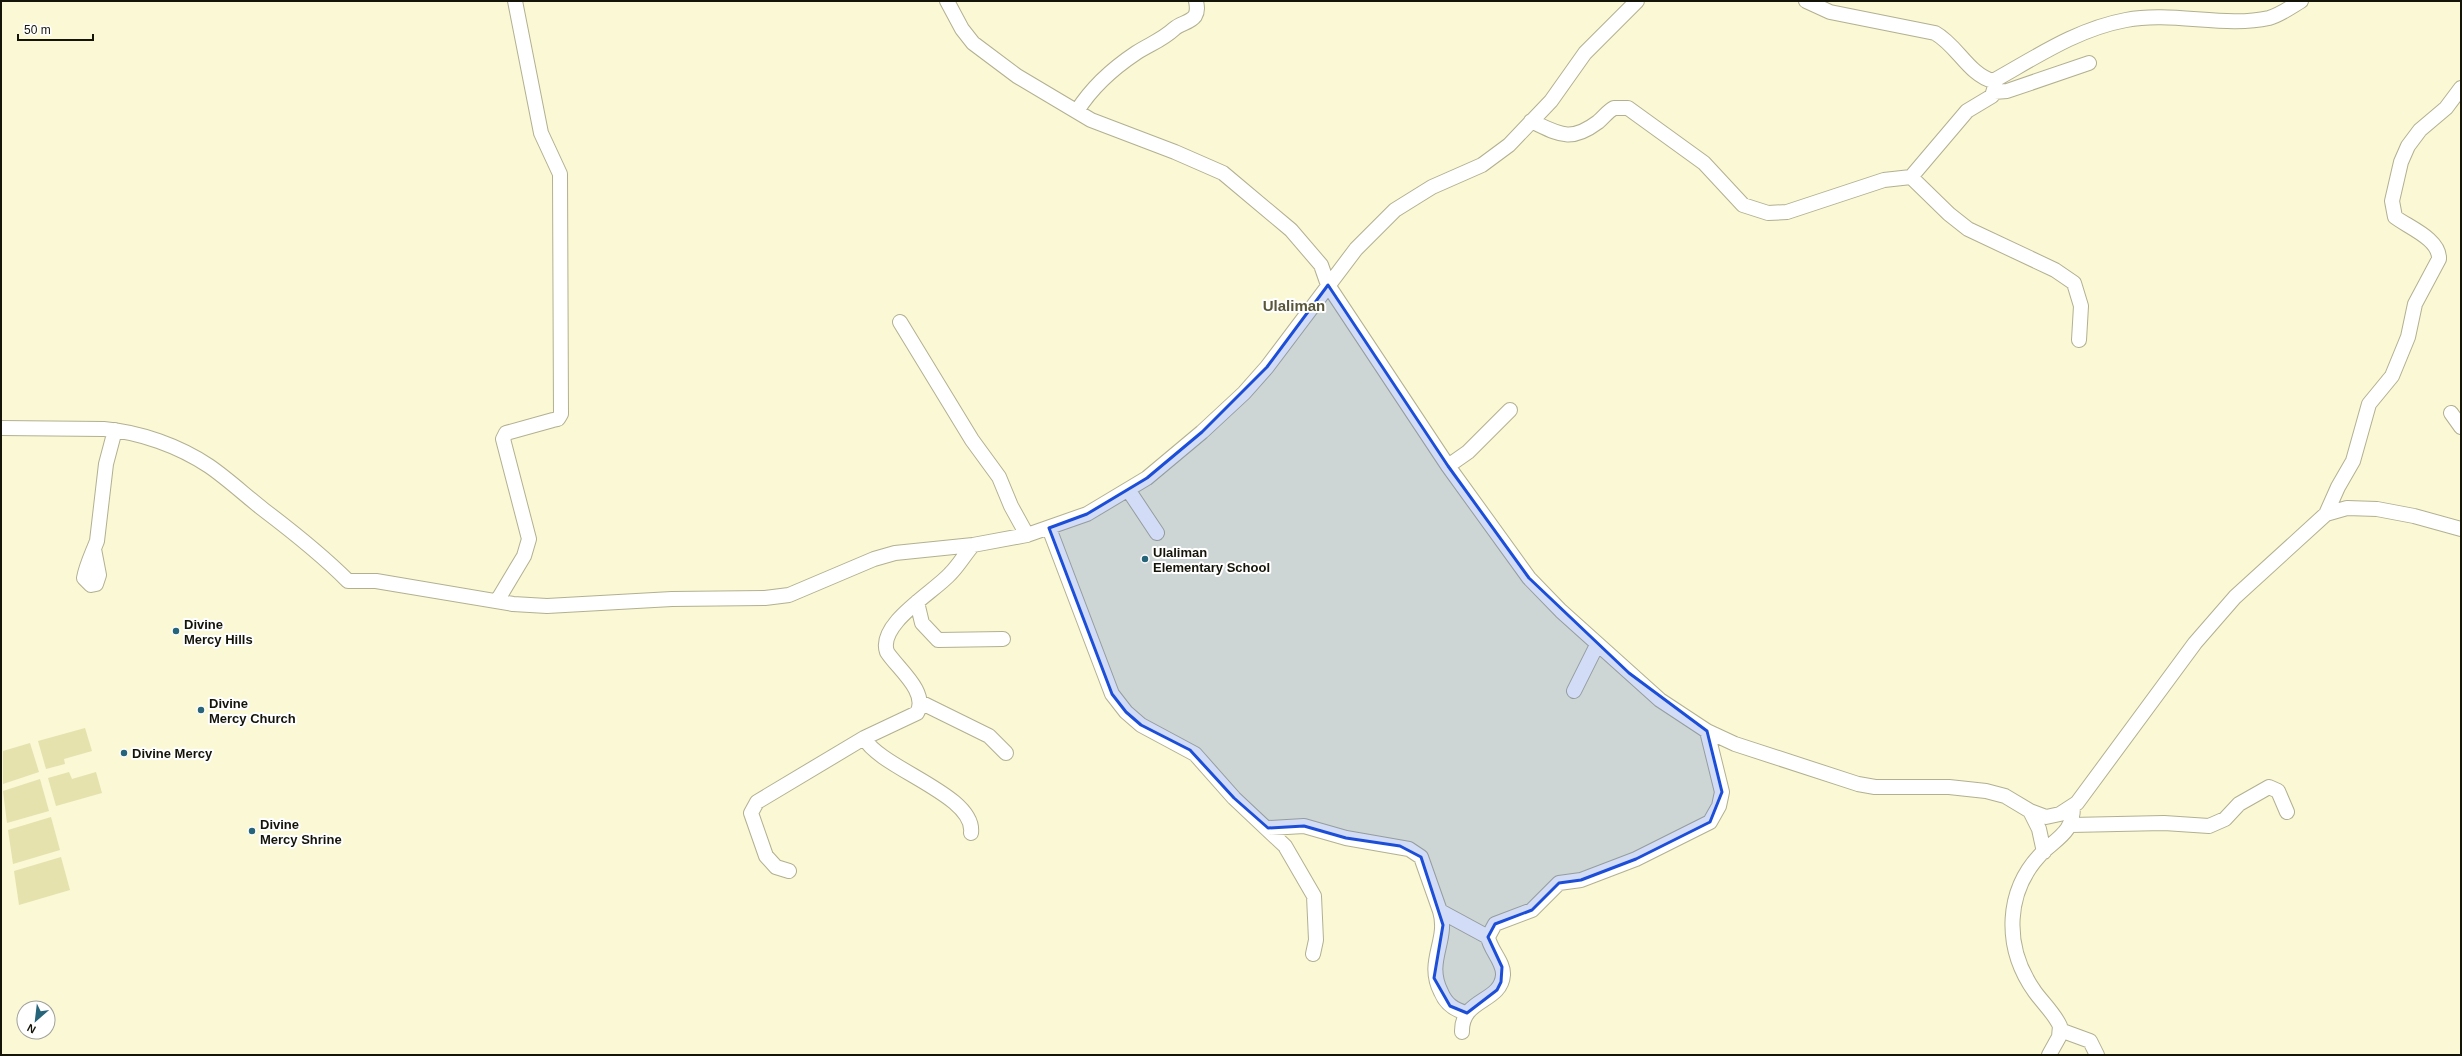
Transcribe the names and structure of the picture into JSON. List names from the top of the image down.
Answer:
{
  "districts": ["Ulaliman"],
  "places": [
    "Ulaliman Elementary School",
    "Divine Mercy Hills",
    "Divine Mercy Church",
    "Divine Mercy",
    "Divine Mercy Shrine"
  ],
  "scale_bar": "50 m",
  "north": "bottom left"
}
